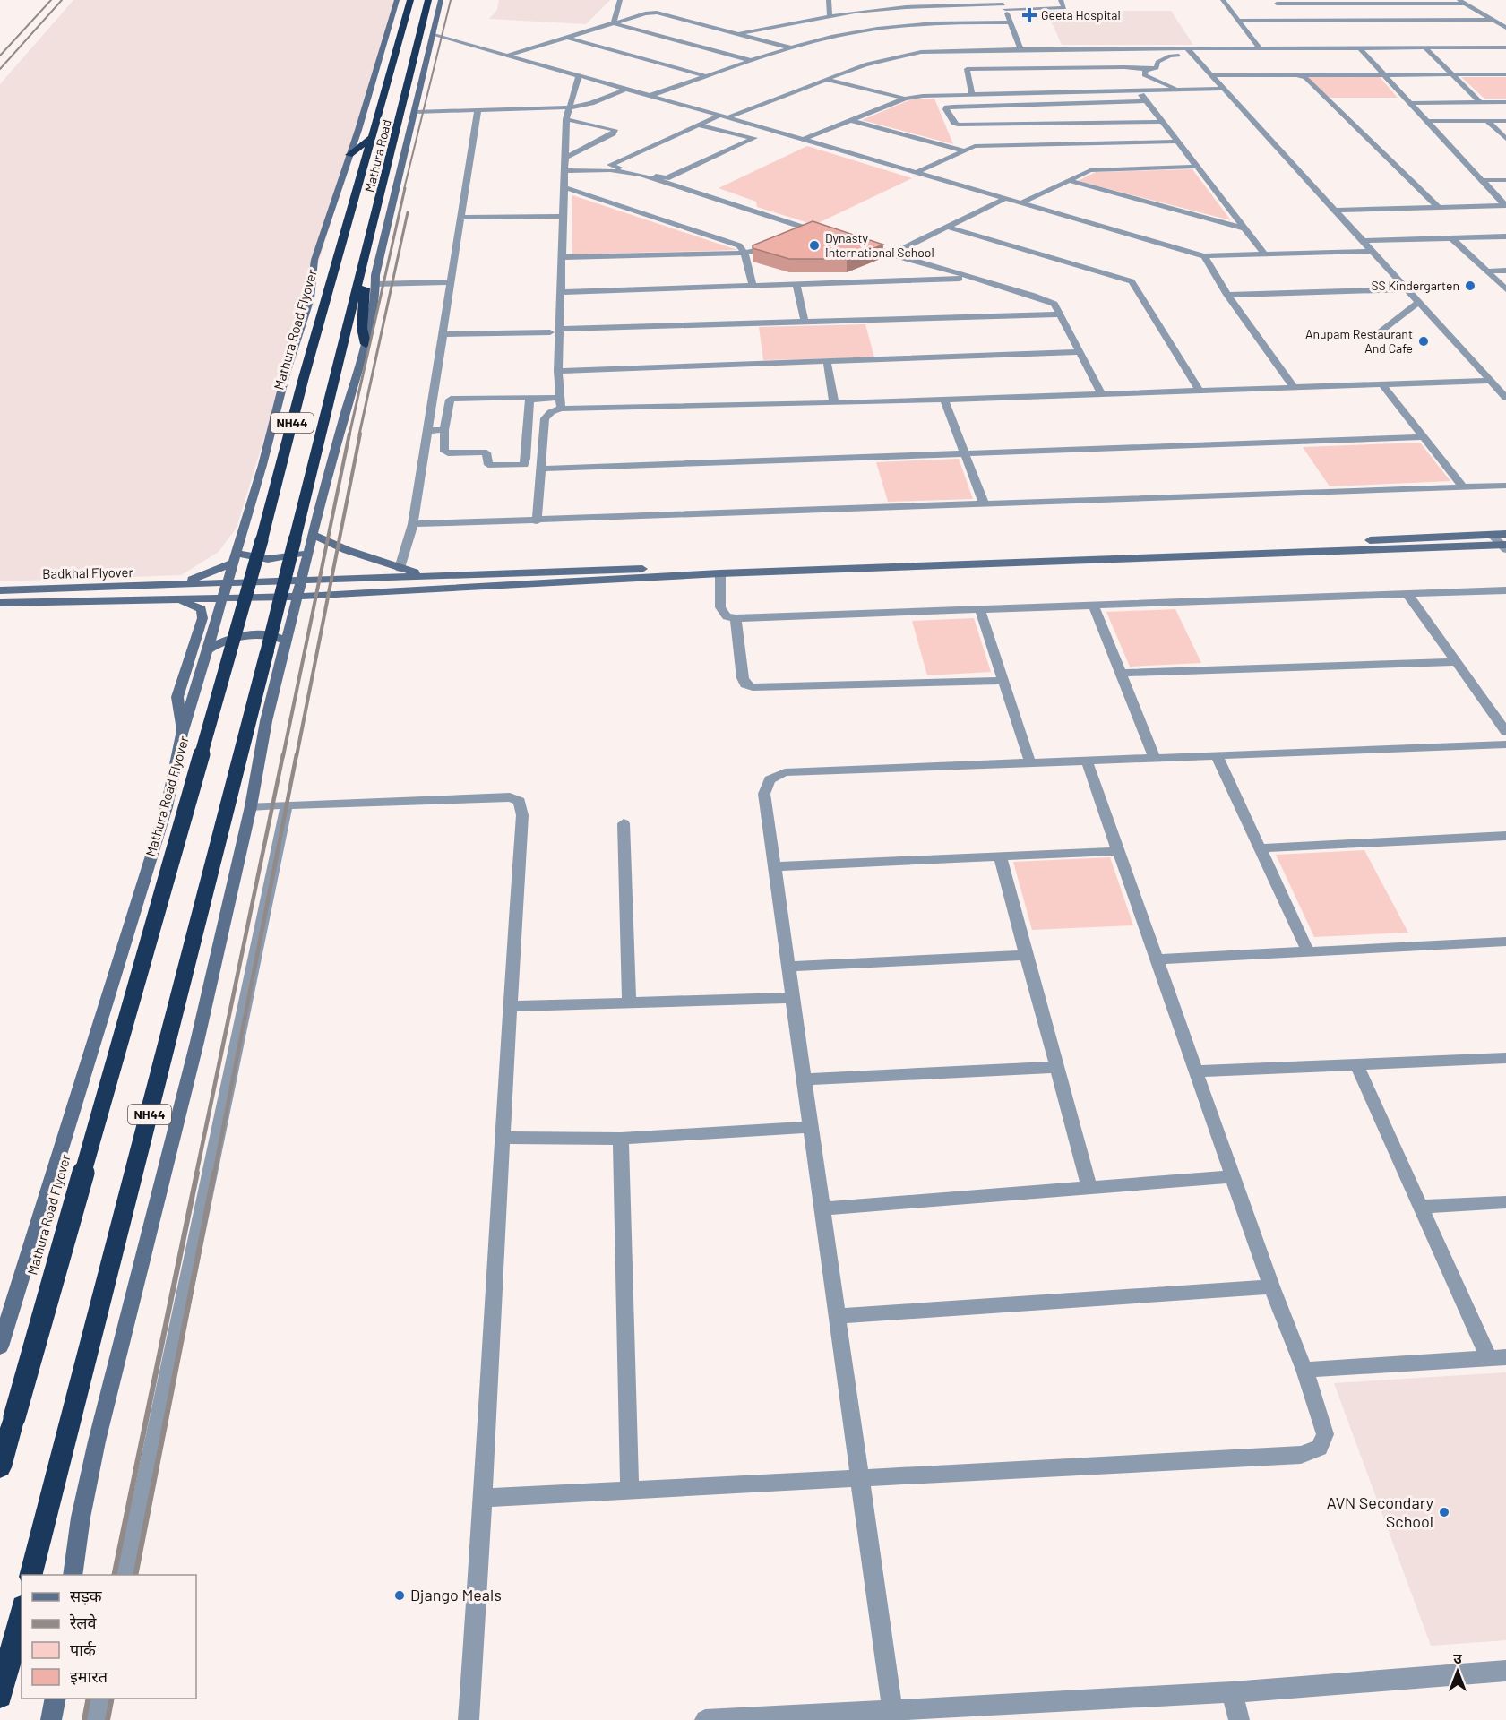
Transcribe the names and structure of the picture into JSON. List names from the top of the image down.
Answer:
{
  "streets": {
    "highway": ["Mathura Road", "Mathura Road Flyover", "NH44"],
    "main road": ["Badkhal Flyover"]
  },
  "crossings": [
    ["Mathura Road", "Mathura Road Flyover"],
    ["Mathura Road", "NH44"]
  ],
  "places": {
    "health": ["Geeta Hospital"],
    "other": [
      "Dynasty International School",
      "SS Kindergarten",
      "Anupam Restaurant And Cafe",
      "AVN Secondary School",
      "Django Meals"
    ]
  },
  "legend": [
    "सड़क",
    "रेलवे",
    "पार्क",
    "इमारत"
  ],
  "north": "top"
}
